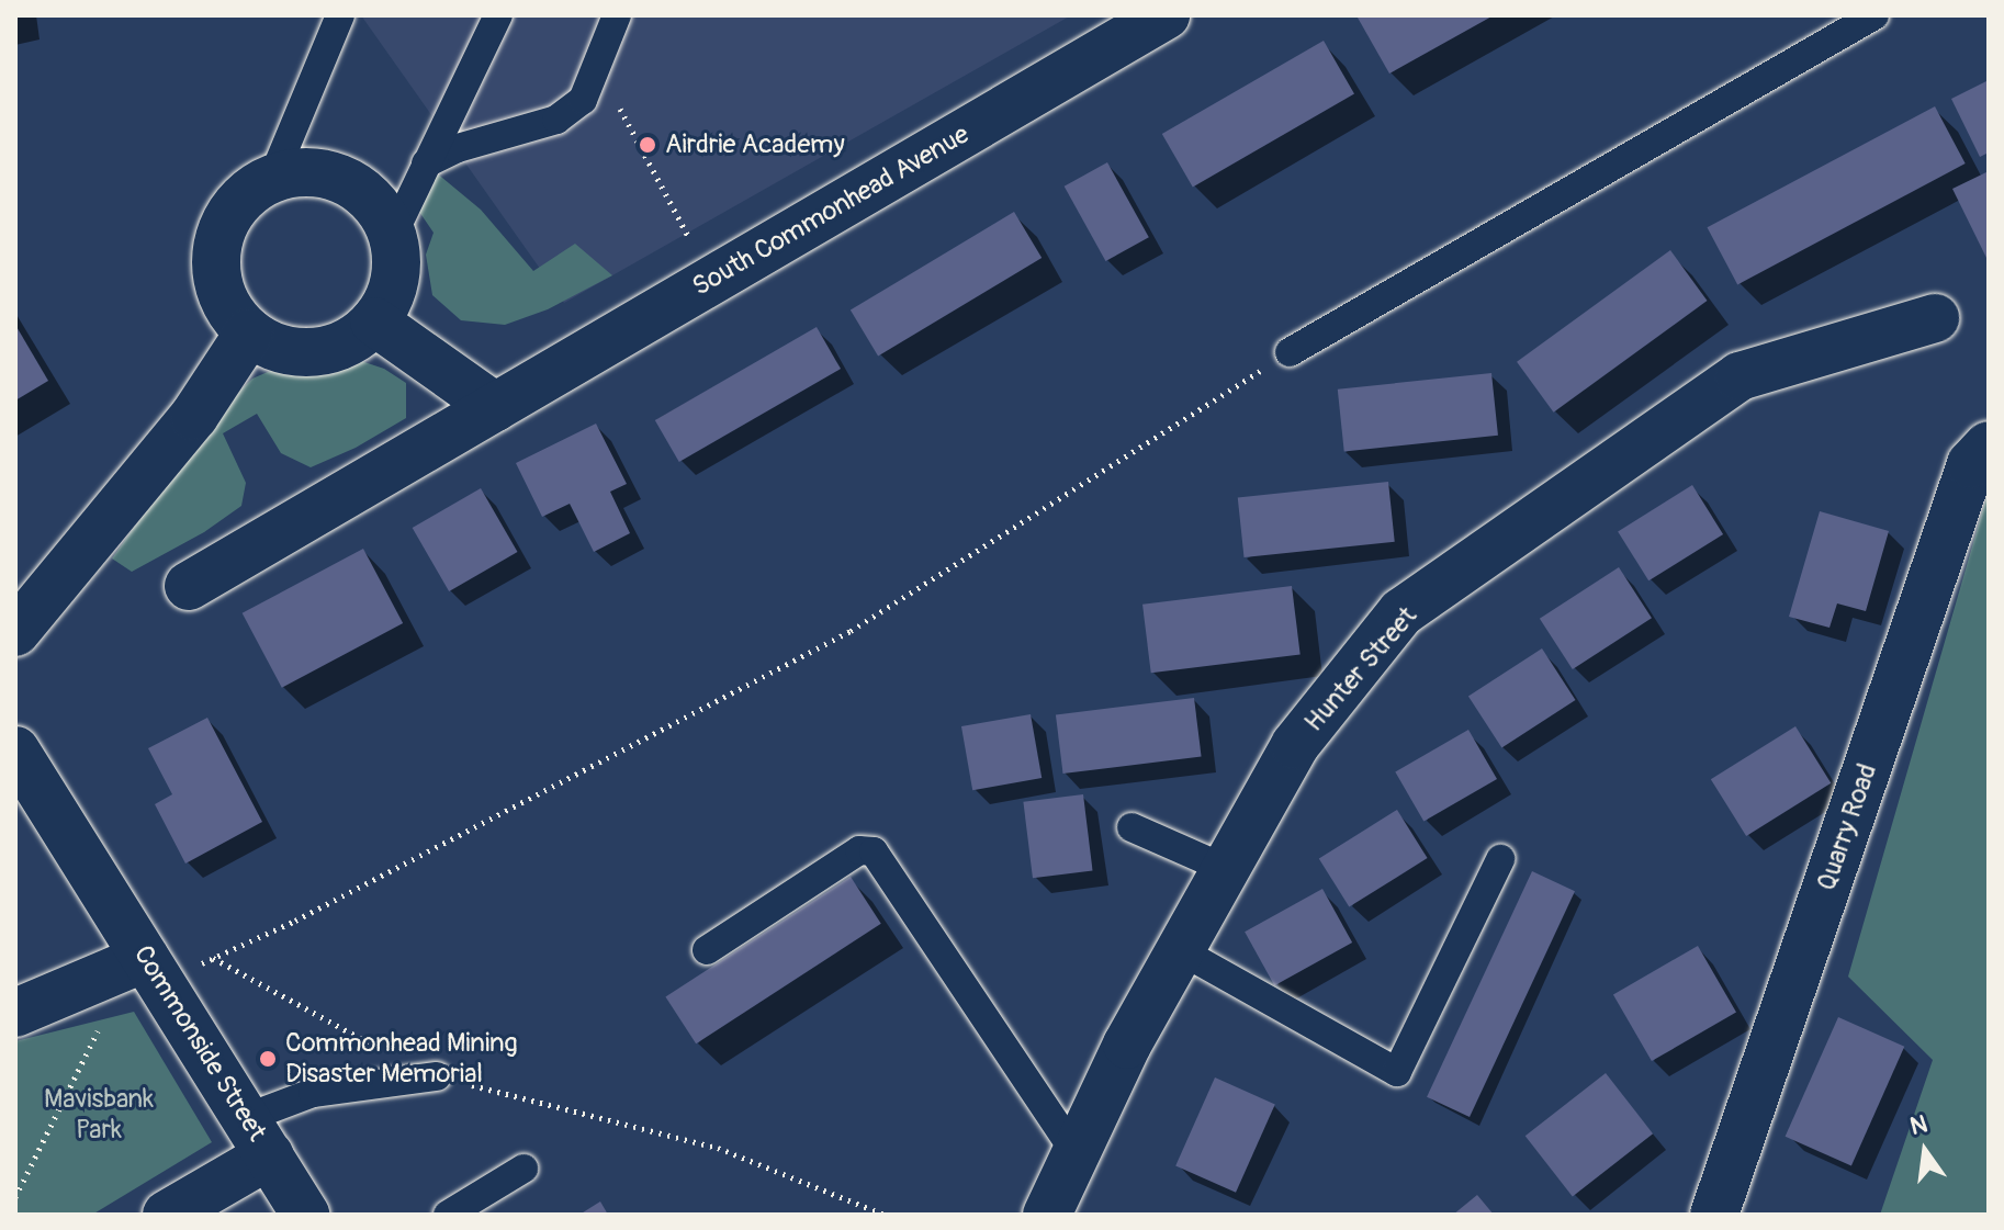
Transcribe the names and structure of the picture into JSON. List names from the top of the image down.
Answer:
{
  "streets": {
    "street": [
      "South Commonhead Avenue",
      "Hunter Street",
      "Quarry Road",
      "Commonside Street"
    ]
  },
  "parks": ["Mavisbank Park"],
  "places": ["Airdrie Academy", "Commonhead Mining Disaster Memorial"],
  "north": "top"
}
